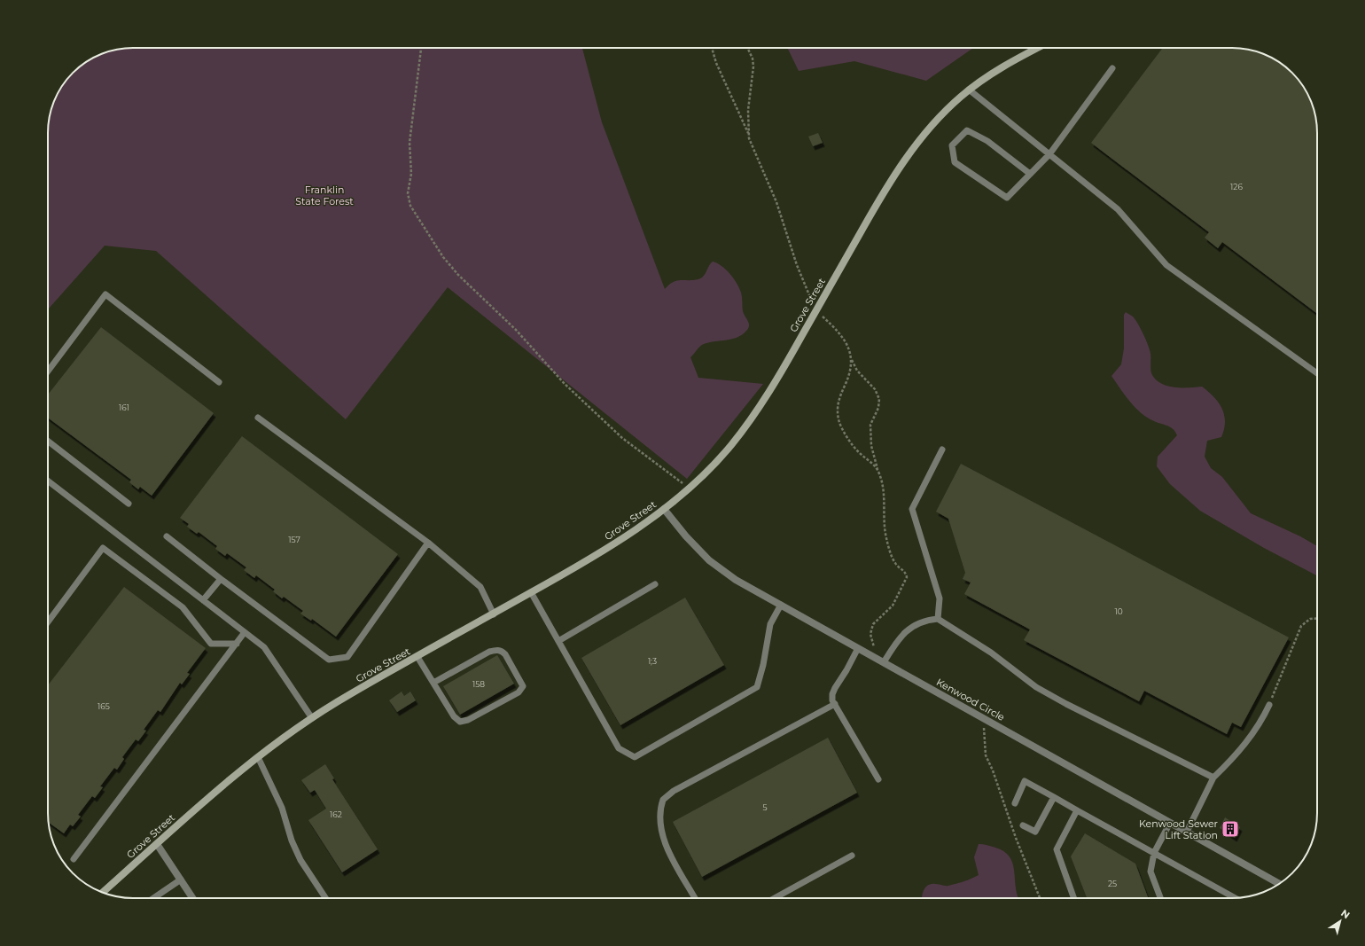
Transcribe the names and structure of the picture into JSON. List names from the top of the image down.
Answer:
{
  "streets": {
    "main road": ["Grove Street"],
    "street": ["Kenwood Circle"]
  },
  "crossings": [
    ["Grove Street", "Kenwood Circle"]
  ],
  "parks": ["Franklin State Forest"],
  "places": {
    "building": ["Kenwood Sewer Lift Station"]
  },
  "house_numbers": [
    "126",
    "161",
    "157",
    "10",
    "1;3",
    "158",
    "165",
    "5",
    "162",
    "25"
  ],
  "north": "top right"
}
